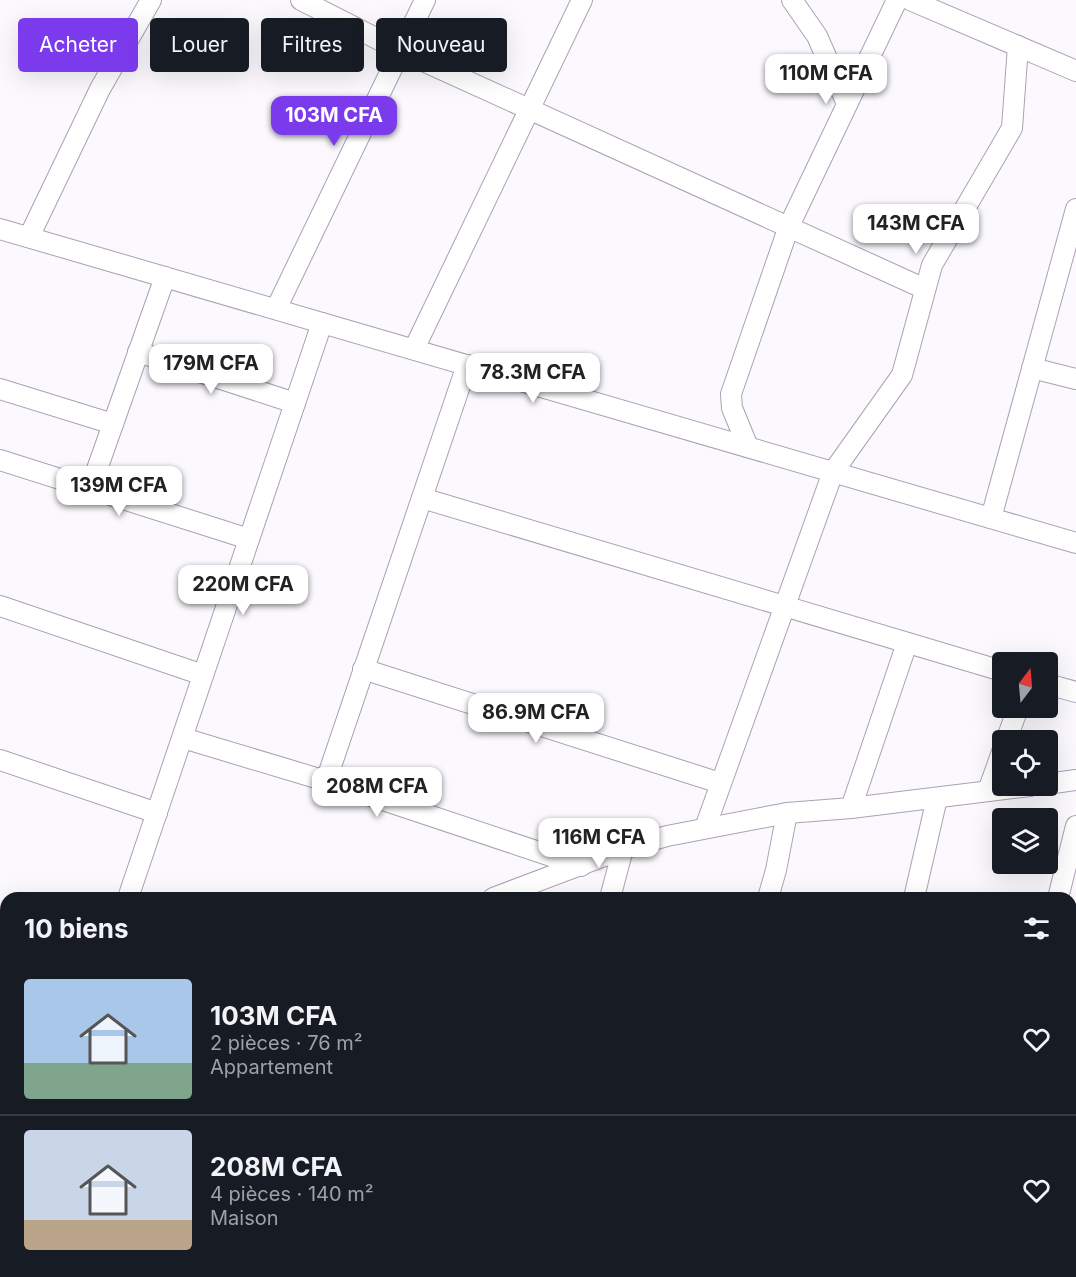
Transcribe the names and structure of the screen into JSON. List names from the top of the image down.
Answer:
{
  "north": "top",
  "page": {
    "chip": [
      "Acheter",
      "Louer",
      "Filtres",
      "Nouveau"
    ],
    "price": [
      "110M CFA",
      "103M CFA",
      "143M CFA",
      "179M CFA",
      "78.3M CFA",
      "139M CFA",
      "220M CFA",
      "86.9M CFA",
      "208M CFA",
      "116M CFA"
    ],
    "heading": "10 biens",
    "list": [
      {
        "name": "103M CFA",
        "note": "2 pièces · 76 m² · Appartement"
      },
      {
        "name": "208M CFA",
        "note": "4 pièces · 140 m² · Maison"
      }
    ]
  }
}
